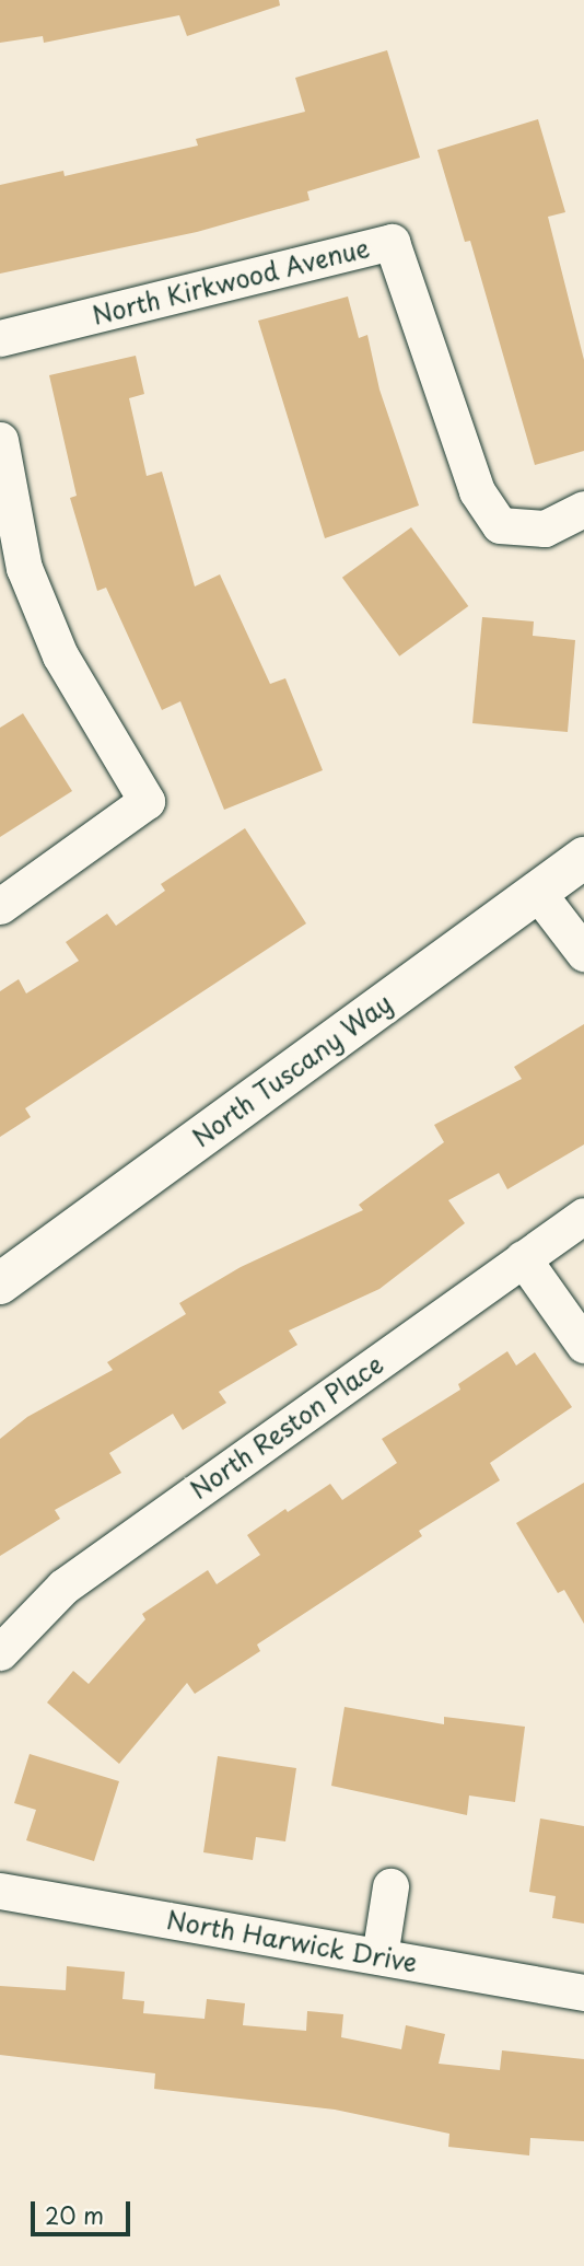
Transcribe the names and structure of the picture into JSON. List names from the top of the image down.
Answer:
{
  "streets": {
    "street": [
      "North Kirkwood Avenue",
      "North Tuscany Way",
      "North Reston Place",
      "North Harwick Drive"
    ]
  },
  "scale_bar": "20 m"
}
